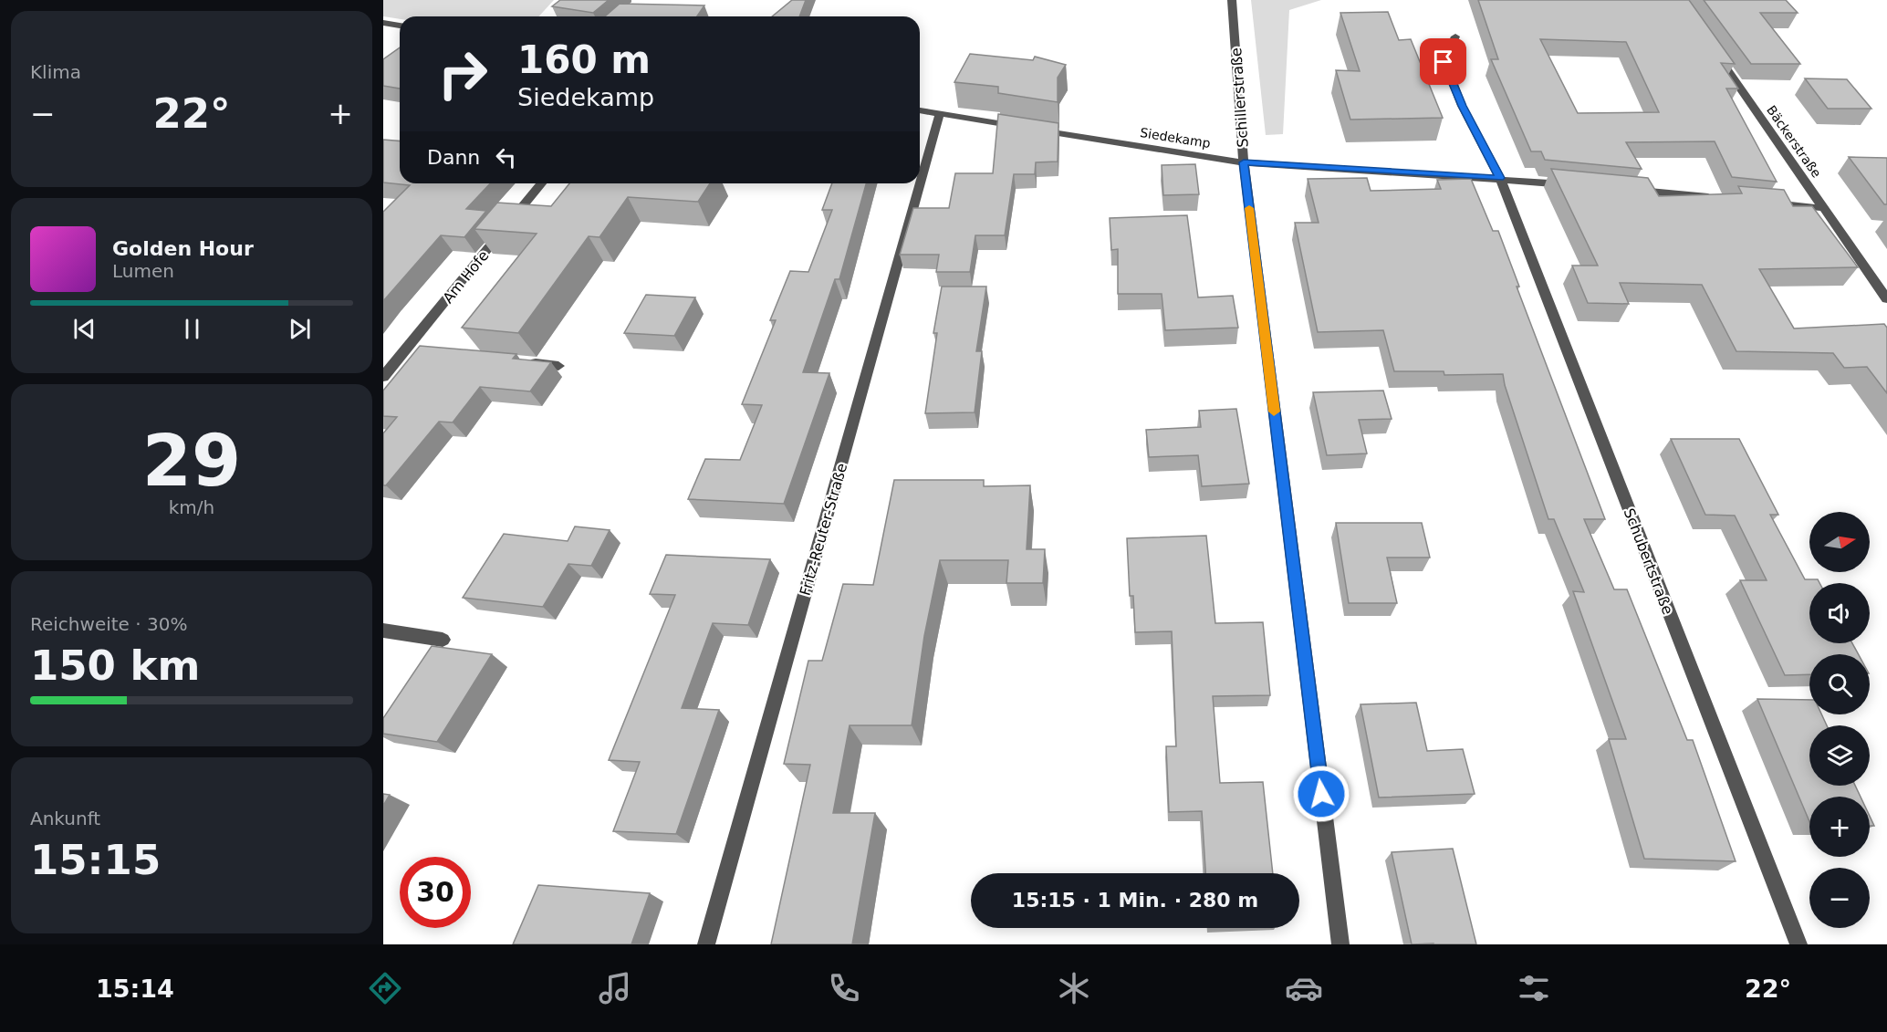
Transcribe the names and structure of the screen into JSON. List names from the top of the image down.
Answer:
{
  "streets": {
    "street": [
      "Schillerstraße",
      "Siedekamp",
      "Bäckerstraße",
      "Am Hofe",
      "Fritz-Reuter-Straße",
      "Schubertstraße"
    ]
  },
  "crossings": [
    ["Schillerstraße", "Siedekamp"],
    ["Siedekamp", "Fritz-Reuter-Straße"],
    ["Siedekamp", "Schubertstraße"]
  ],
  "north": "right",
  "page": {
    "tile": [
      "Klima",
      ["29", "km/h"],
      ["Reichweite · 30%", "150 km"],
      ["Ankunft", "15:15"]
    ],
    "turn": ["160 m", "Siedekamp"],
    "heat": ["−", "22°", "+"],
    "then": "Dann",
    "song": ["Golden Hour", "Lumen"],
    "map_buttons": ["+", "−"],
    "limit": "30",
    "trip": "15:15 · 1 Min. · 280 m",
    "tabs": ["15:14", "22°"]
  }
}
